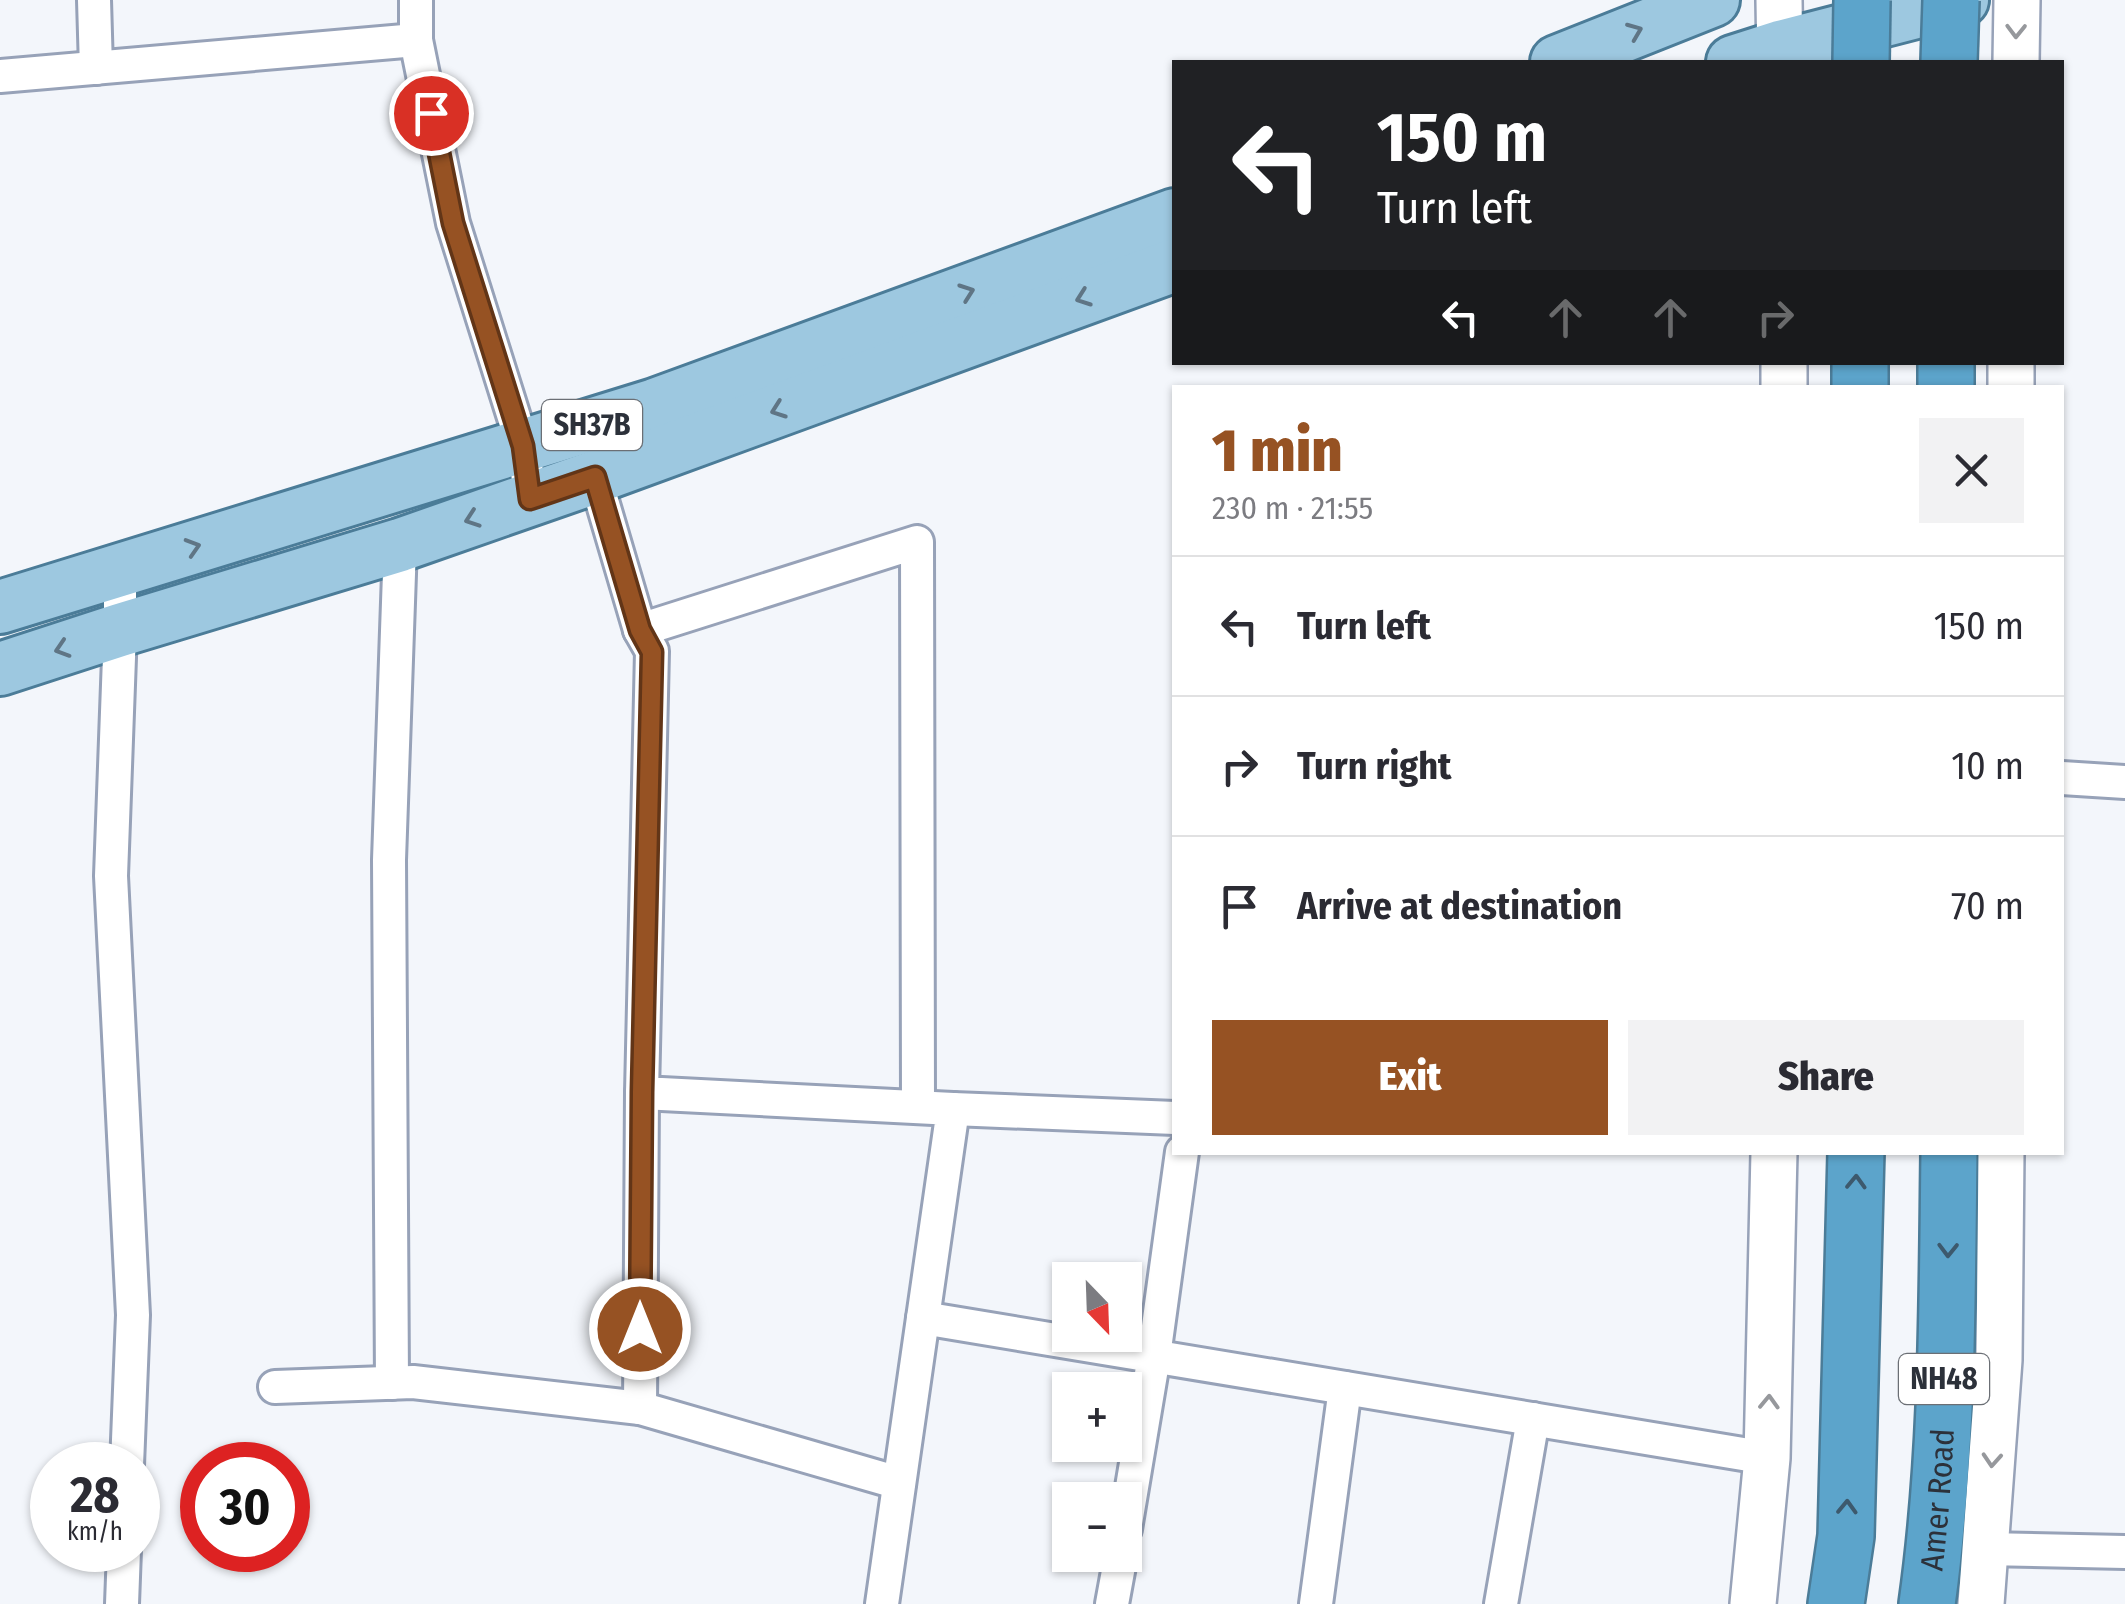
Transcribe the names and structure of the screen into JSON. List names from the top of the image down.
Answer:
{
  "streets": {
    "highway": ["NH48", "Amer Road"],
    "main road": ["SH37B"]
  },
  "north": "bottom right",
  "page": {
    "turn": ["150 m", "Turn left"],
    "heading": ["1 min", "230 m · 21:55"],
    "list": [
      {
        "name": "Turn left",
        "value": "150 m"
      },
      {
        "name": "Turn right",
        "value": "10 m"
      },
      {
        "name": "Arrive at destination",
        "value": "70 m"
      }
    ],
    "buttons": ["Exit", "Share"],
    "map_buttons": ["+", "−"],
    "speed": "28 km/h",
    "limit": "30"
  }
}
